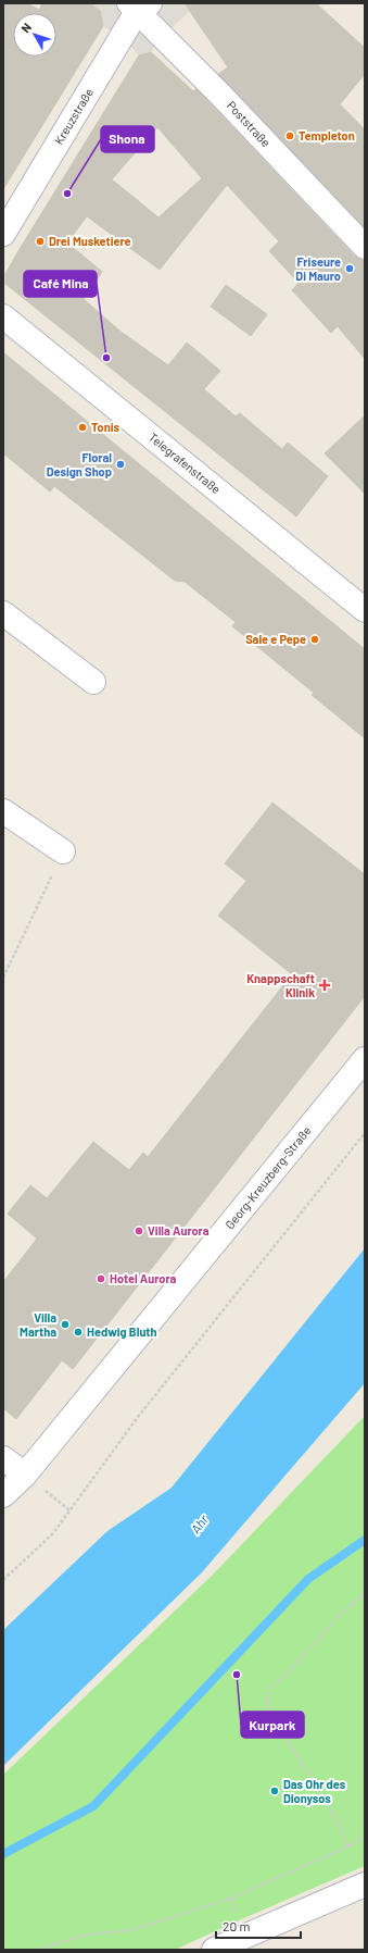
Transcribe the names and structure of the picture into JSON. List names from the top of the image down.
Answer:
{
  "streets": {
    "street": [
      "Kreuzstraße",
      "Poststraße",
      "Telegrafenstraße",
      "Georg-Kreuzberg-Straße"
    ]
  },
  "crossings": [
    ["Kreuzstraße", "Poststraße"]
  ],
  "water": ["Ahr"],
  "places": {
    "other": [
      "Templeton",
      "Shona",
      "Drei Musketiere",
      "Friseure Di Mauro",
      "Café Mina",
      "Tonis",
      "Floral Design Shop",
      "Sale e Pepe",
      "Villa Aurora",
      "Hotel Aurora",
      "Villa Martha",
      "Hedwig Bluth",
      "Kurpark",
      "Das Ohr des Dionysos"
    ],
    "health": ["Knappschaft Klinik"]
  },
  "scale_bar": "20 m",
  "north": "top left"
}
